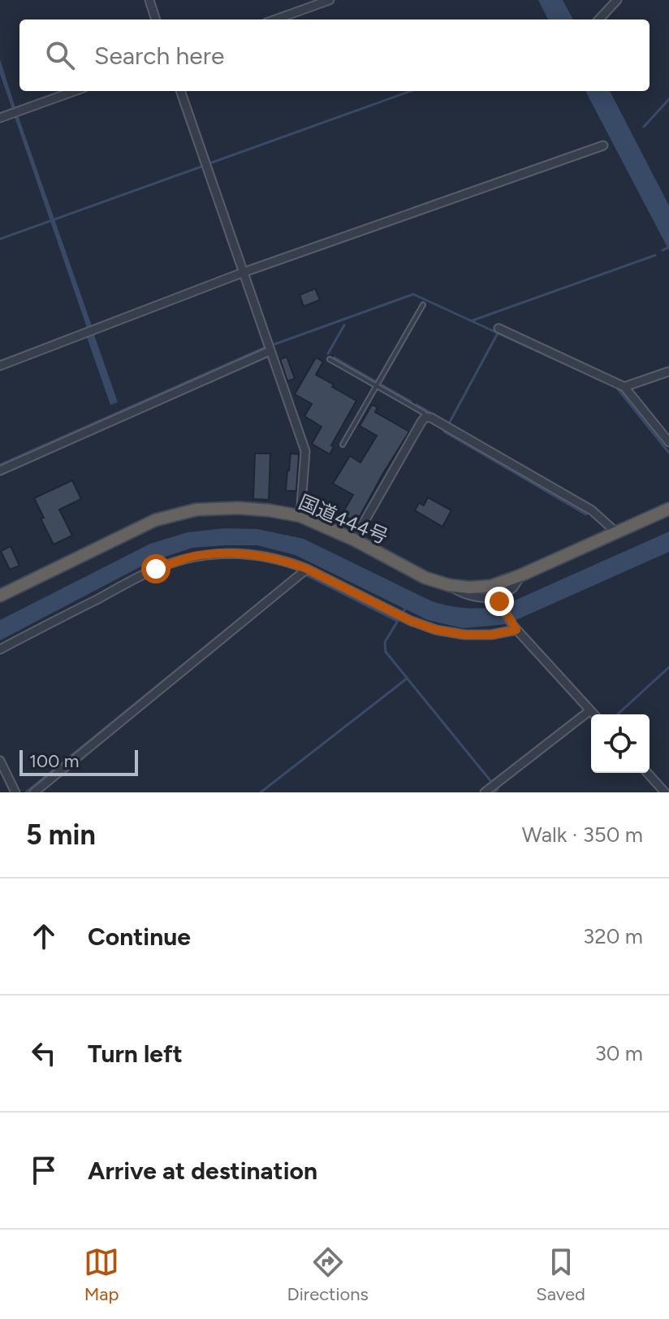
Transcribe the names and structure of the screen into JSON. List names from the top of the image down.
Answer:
{
  "streets": {
    "highway": ["国道444号"]
  },
  "scale_bar": "100 m",
  "page": {
    "search": "Search here",
    "scale": "100 m",
    "heading": ["5 min", "Walk · 350 m"],
    "list": [
      ["Continue", "320 m"],
      ["Turn left", "30 m"],
      "Arrive at destination"
    ],
    "nav": ["Map", "Directions", "Saved"]
  }
}
